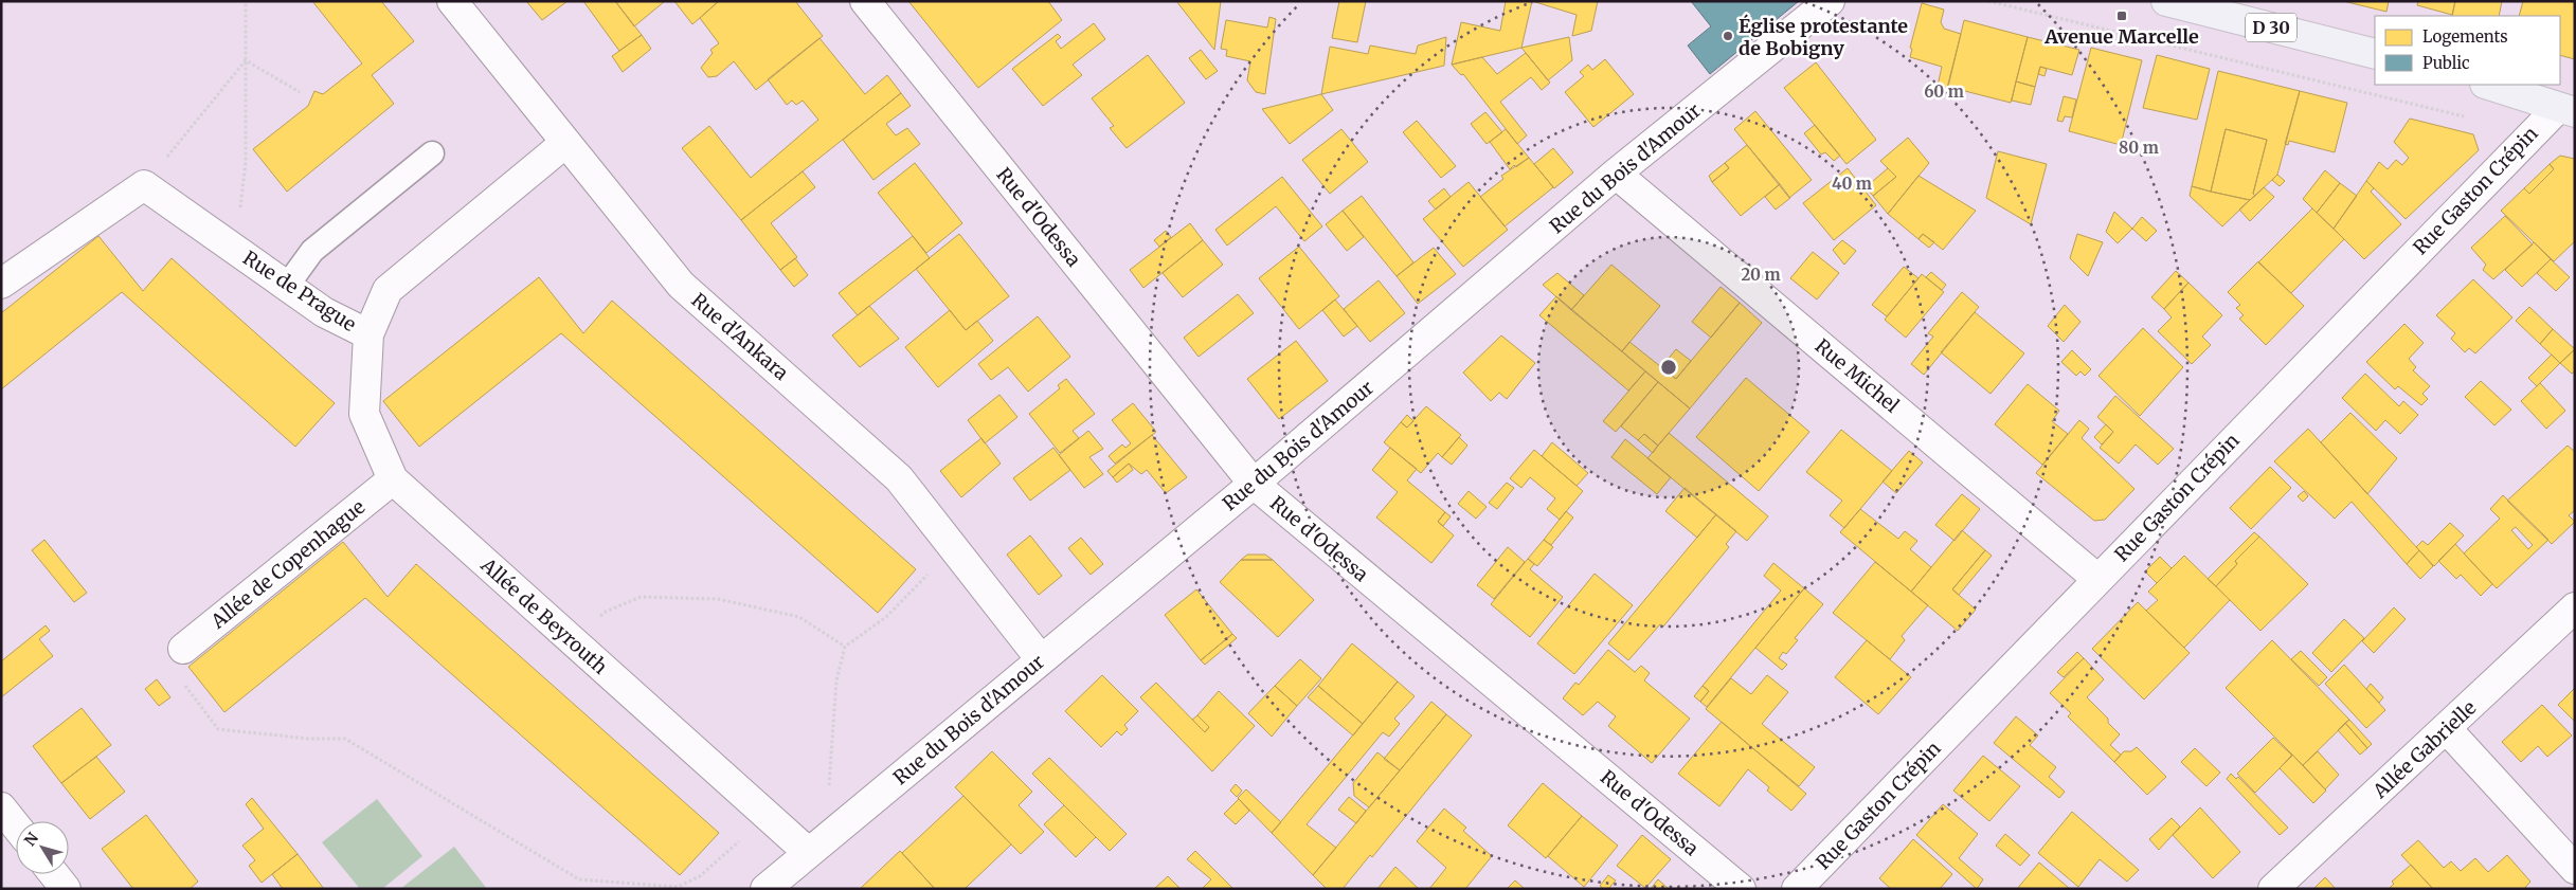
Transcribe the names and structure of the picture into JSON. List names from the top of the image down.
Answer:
{
  "streets": {
    "main road": ["D 30"],
    "street": [
      "Rue du Bois d'Amour",
      "Rue Gaston Crépin",
      "Rue d'Odessa",
      "Rue de Prague",
      "Rue d'Ankara",
      "Rue Michel",
      "Allée de Copenhague",
      "Allée de Beyrouth",
      "Allée Gabrielle"
    ]
  },
  "crossings": [
    ["Rue du Bois d'Amour", "Rue d'Odessa"],
    ["Rue du Bois d'Amour", "Rue d'Ankara"],
    ["Rue du Bois d'Amour", "Rue Michel"],
    ["Rue du Bois d'Amour", "Allée de Beyrouth"],
    ["Rue Gaston Crépin", "Rue Michel"],
    ["Rue de Prague", "Rue d'Ankara"],
    ["Rue de Prague", "Allée de Beyrouth"],
    ["Allée de Copenhague", "Allée de Beyrouth"]
  ],
  "places": {
    "transit": ["Avenue Marcelle"],
    "other": ["Église protestante de Bobigny"]
  },
  "legend": ["Logements", "Public"],
  "north": "top left",
  "rings": [
    "60 m",
    "80 m",
    "40 m",
    "20 m"
  ]
}
